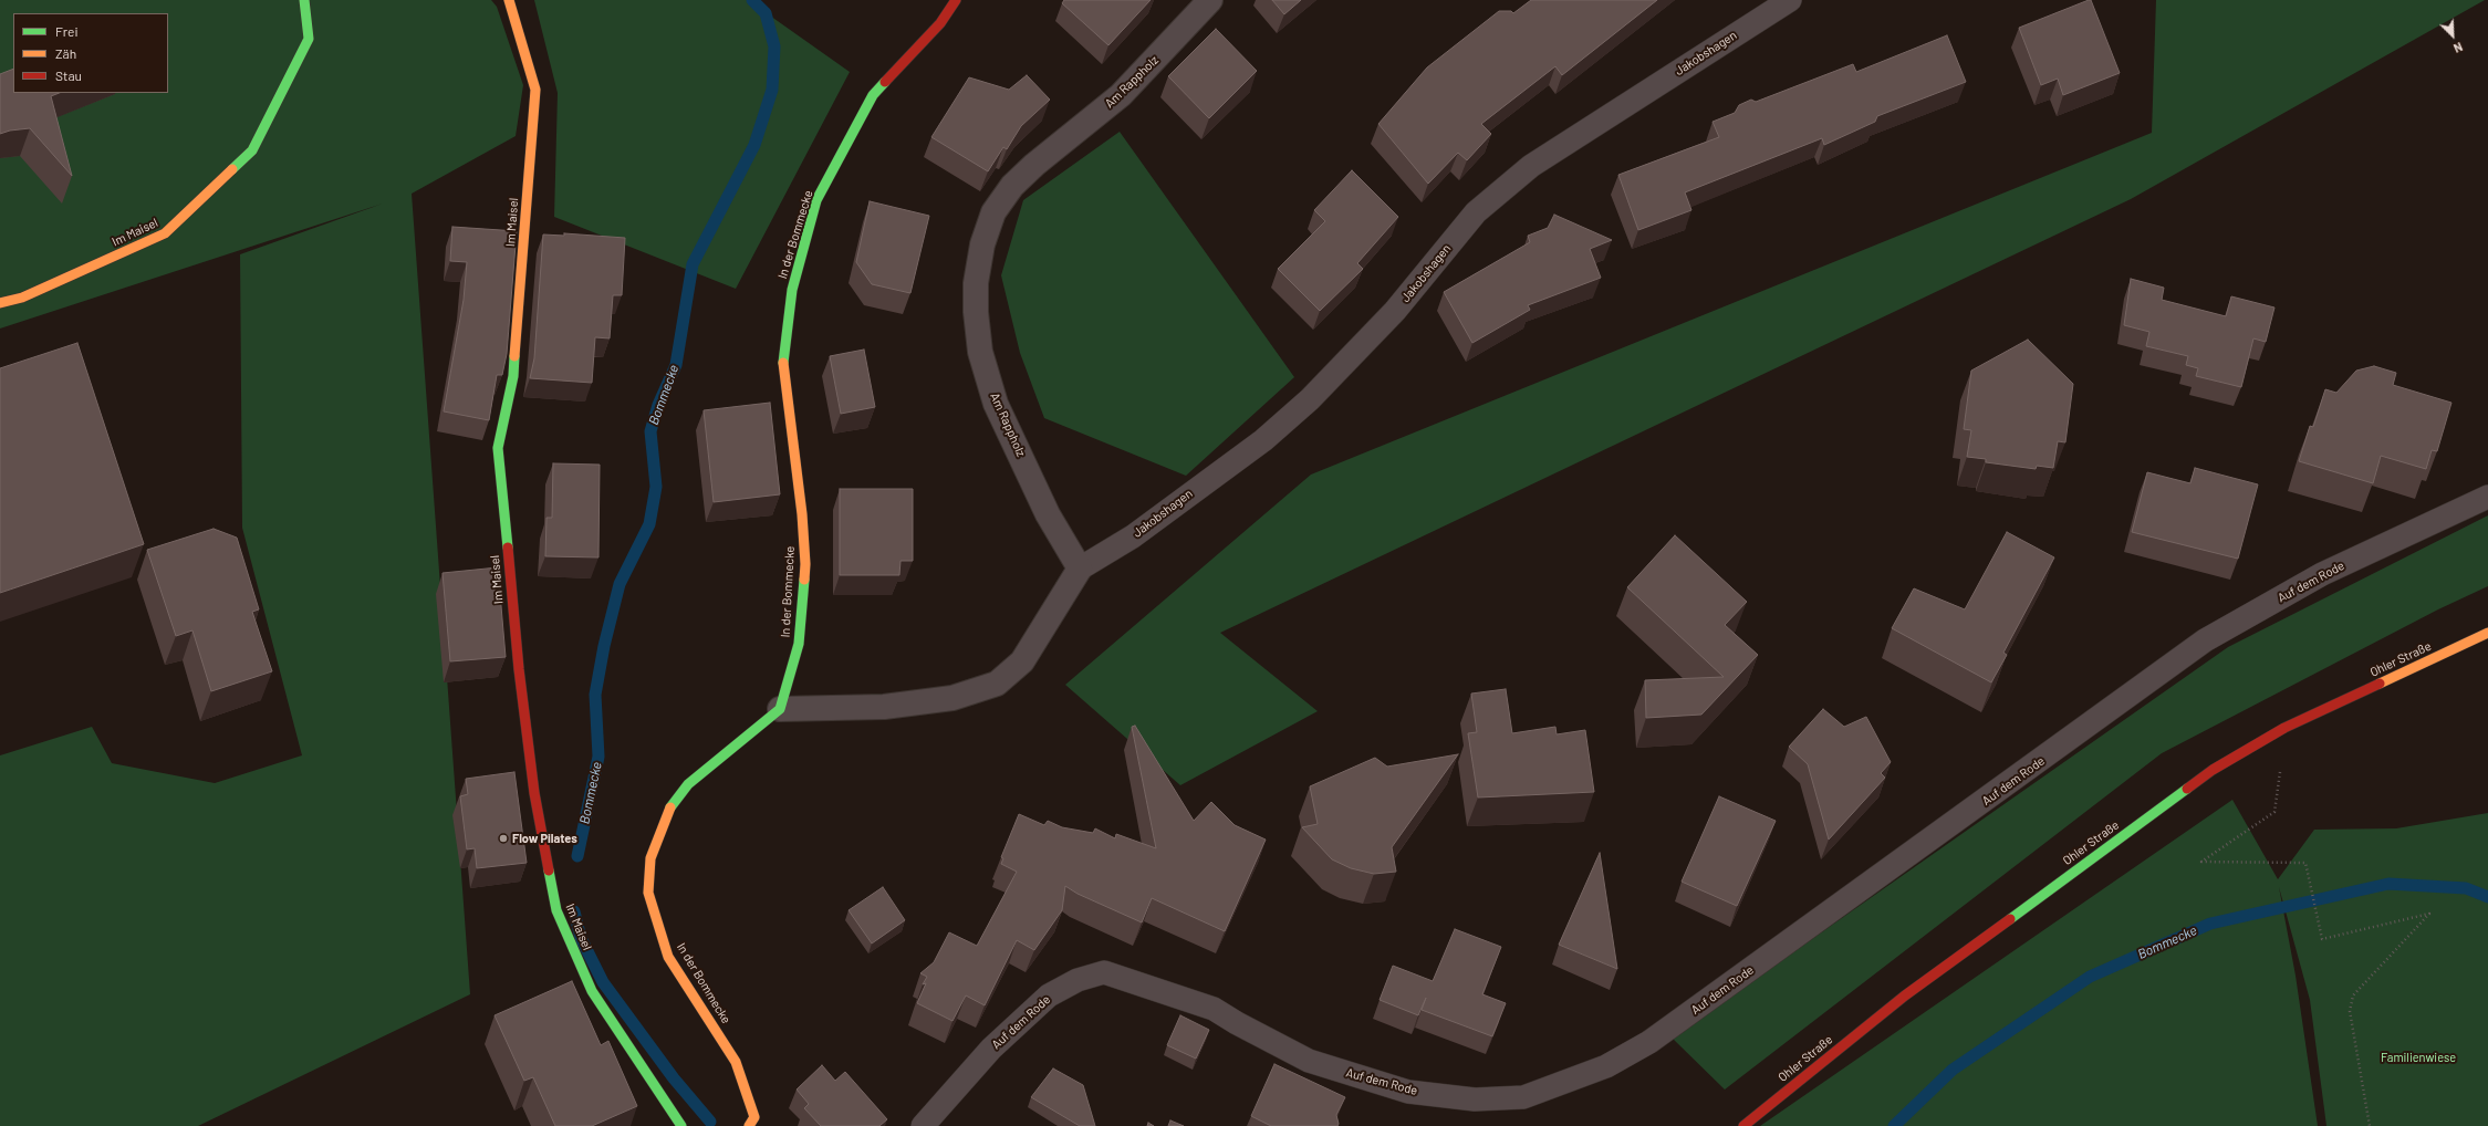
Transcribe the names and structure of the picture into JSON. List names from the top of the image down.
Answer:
{
  "streets": {
    "street": [
      "Am Rappholz",
      "Im Maisel",
      "In der Bommecke",
      "Ohler Straße"
    ],
    "lane": ["Jakobshagen", "Auf dem Rode"]
  },
  "crossings": [
    ["Jakobshagen", "Am Rappholz"]
  ],
  "water": ["Bommecke"],
  "parks": ["Familienwiese"],
  "places": ["Flow Pilates"],
  "legend": ["Frei", "Zäh", "Stau"],
  "north": "bottom right"
}
